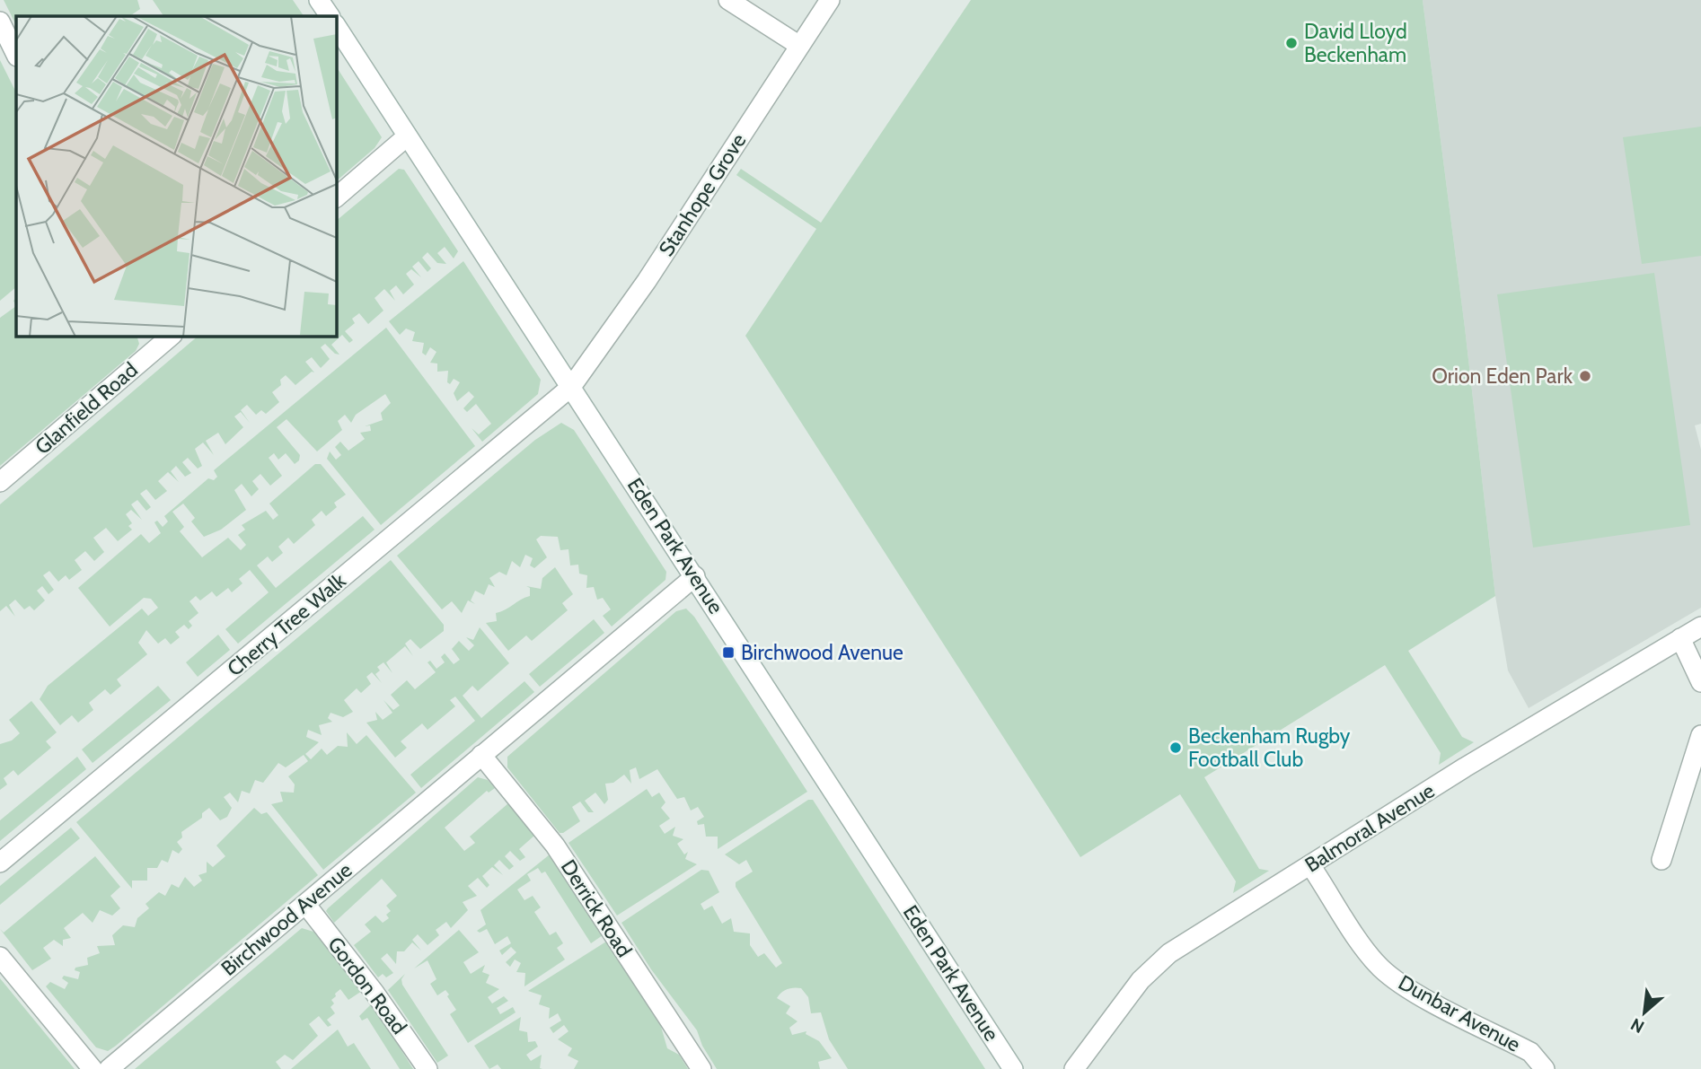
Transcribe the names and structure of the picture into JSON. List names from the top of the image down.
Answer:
{
  "streets": {
    "street": [
      "Stanhope Grove",
      "Glanfield Road",
      "Eden Park Avenue",
      "Cherry Tree Walk",
      "Balmoral Avenue",
      "Derrick Road",
      "Birchwood Avenue",
      "Gordon Road",
      "Dunbar Avenue"
    ]
  },
  "crossings": [
    ["Stanhope Grove", "Eden Park Avenue"],
    ["Stanhope Grove", "Cherry Tree Walk"],
    ["Eden Park Avenue", "Cherry Tree Walk"],
    ["Eden Park Avenue", "Birchwood Avenue"],
    ["Balmoral Avenue", "Dunbar Avenue"],
    ["Derrick Road", "Birchwood Avenue"],
    ["Birchwood Avenue", "Gordon Road"]
  ],
  "places": {
    "other": ["David Lloyd Beckenham", "Orion Eden Park", "Beckenham Rugby Football Club"],
    "transit": ["Birchwood Avenue"]
  },
  "north": "bottom left"
}
